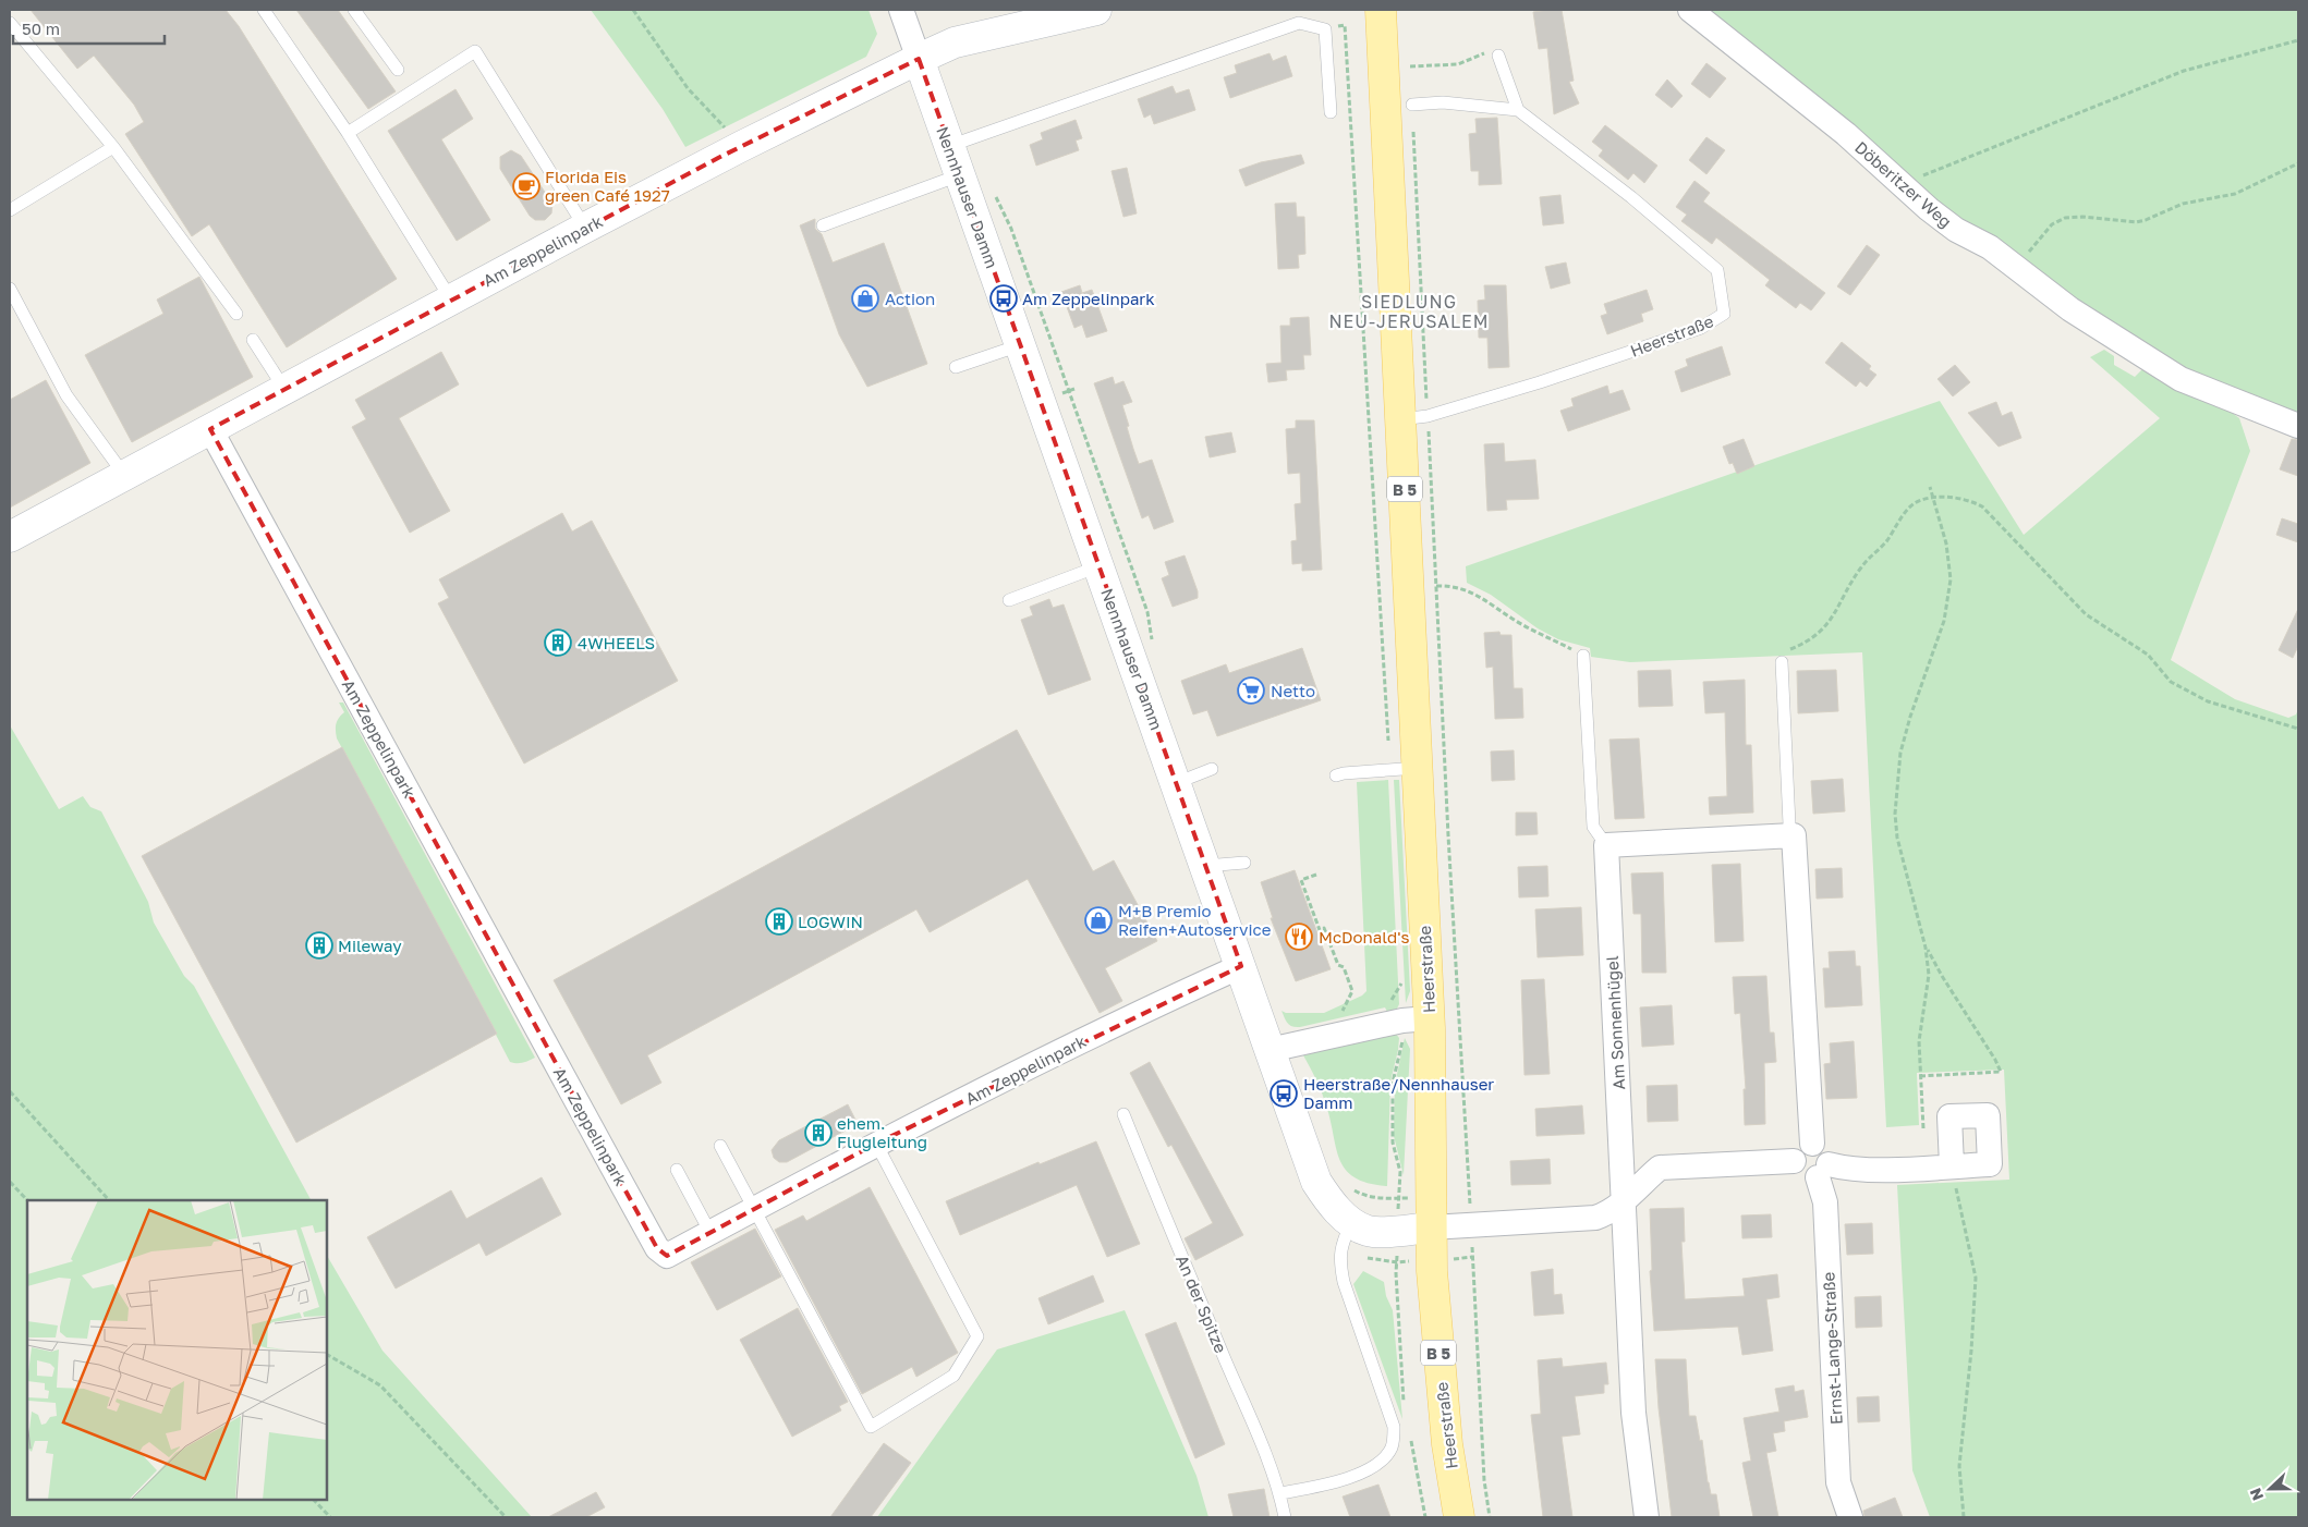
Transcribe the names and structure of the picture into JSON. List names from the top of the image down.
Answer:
{
  "streets": {
    "main road": [
      "Nennhauser Damm",
      "Am Zeppelinpark",
      "Heerstraße",
      "B 5"
    ],
    "street": ["Döberitzer Weg", "Am Sonnenhügel", "Ernst-Lange-Straße"],
    "lane": ["An der Spitze"]
  },
  "crossings": [
    ["Nennhauser Damm", "Am Zeppelinpark"],
    ["Nennhauser Damm", "Heerstraße"]
  ],
  "districts": ["SIEDLUNG NEU-JERUSALEM"],
  "places": {
    "cafe": ["Florida Eis green Café 1927"],
    "shop": ["Action", "M+B Premio Reifen+Autoservice"],
    "bus stop": ["Am Zeppelinpark", "Heerstraße/Nennhauser Damm"],
    "building": [
      "4WHEELS",
      "LOGWIN",
      "Mileway",
      "ehem. Flugleitung"
    ],
    "supermarket": ["Netto"],
    "restaurant": ["McDonald's"]
  },
  "scale_bar": "50 m",
  "north": "left"
}
